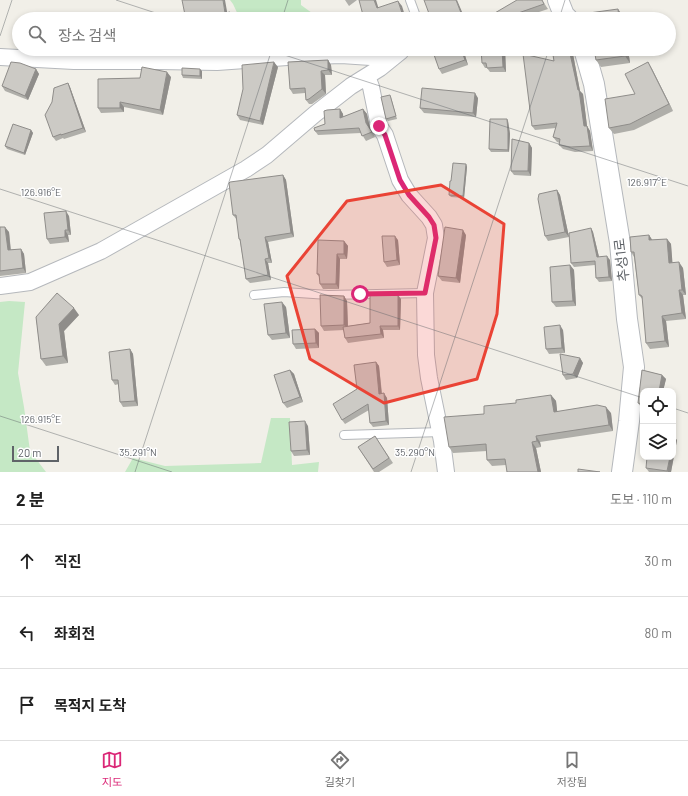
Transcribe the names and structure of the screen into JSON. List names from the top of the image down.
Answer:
{
  "streets": {
    "street": ["추성1로"]
  },
  "scale_bar": "20 m",
  "page": {
    "search": "장소 검색",
    "scale": "20 m",
    "heading": ["2 분", "도보 · 110 m"],
    "list": [
      ["직진", "30 m"],
      ["좌회전", "80 m"],
      "목적지 도착"
    ],
    "nav": ["지도", "길찾기", "저장됨"]
  },
  "coordinates": [
    "126.917°E",
    "126.916°E",
    "126.915°E",
    "35.291°N",
    "35.290°N"
  ]
}
